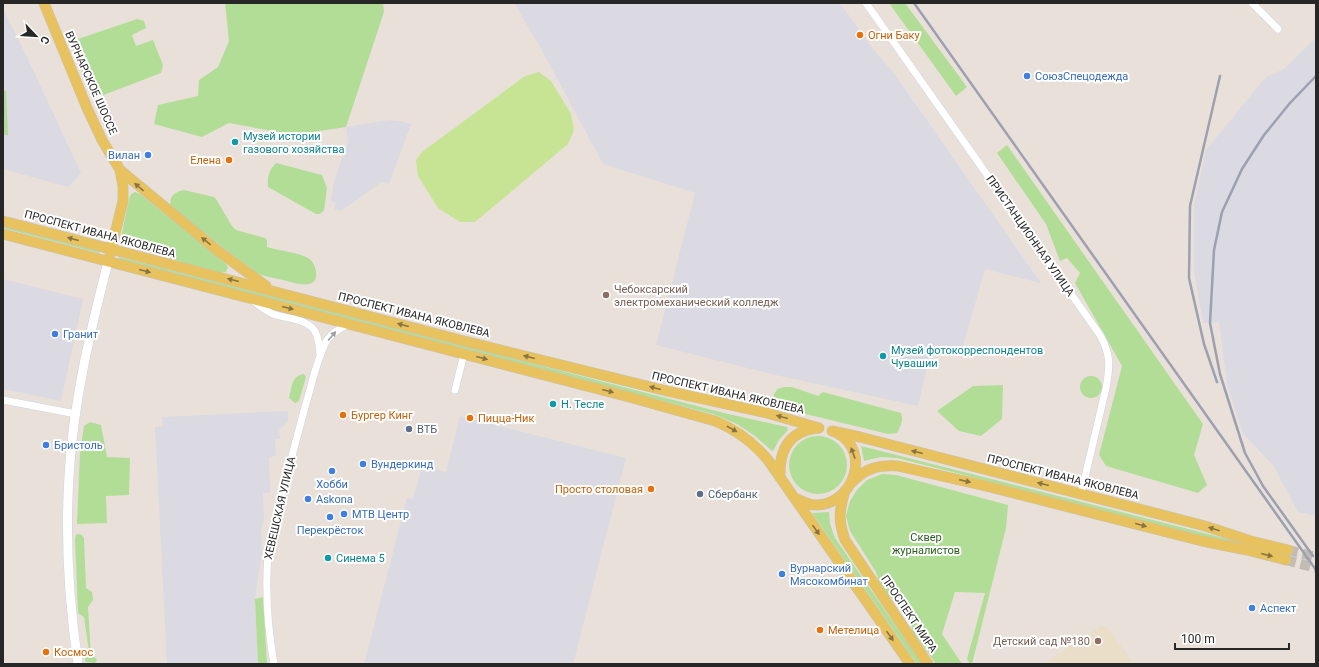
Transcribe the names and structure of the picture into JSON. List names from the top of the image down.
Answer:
{
  "streets": {
    "main road": ["ВУРНАРСКОЕ ШОССЕ", "ПРОСПЕКТ ИВАНА ЯКОВЛЕВА", "ПРОСПЕКТ МИРА"],
    "street": ["ПРИСТАНЦИОННАЯ УЛИЦА", "ХЕВЕШСКАЯ УЛИЦА"]
  },
  "crossings": [
    ["ПРОСПЕКТ ИВАНА ЯКОВЛЕВА", "ПРИСТАНЦИОННАЯ УЛИЦА"],
    ["ПРОСПЕКТ ИВАНА ЯКОВЛЕВА", "ПРОСПЕКТ МИРА"]
  ],
  "parks": ["Сквер журналистов"],
  "places": [
    "Огни Баку",
    "СоюзСпецодежда",
    "Музей истории газового хозяйства",
    "Вилан",
    "Елена",
    "Чебоксарский электромеханический колледж",
    "Гранит",
    "Музей фотокорреспондентов Чувашии",
    "Н. Тесле",
    "Бургер Кинг",
    "Пицца-Ник",
    "ВТБ",
    "Бристоль",
    "Вундеркинд",
    "Хобби",
    "Просто столовая",
    "Сбербанк",
    "Askona",
    "МТВ Центр",
    "Перекрёсток",
    "Синема 5",
    "Вурнарский Мясокомбинат",
    "Аспект",
    "Метелица",
    "Детский сад №180",
    "Космос"
  ],
  "scale_bar": "100 m",
  "north": "bottom right"
}
